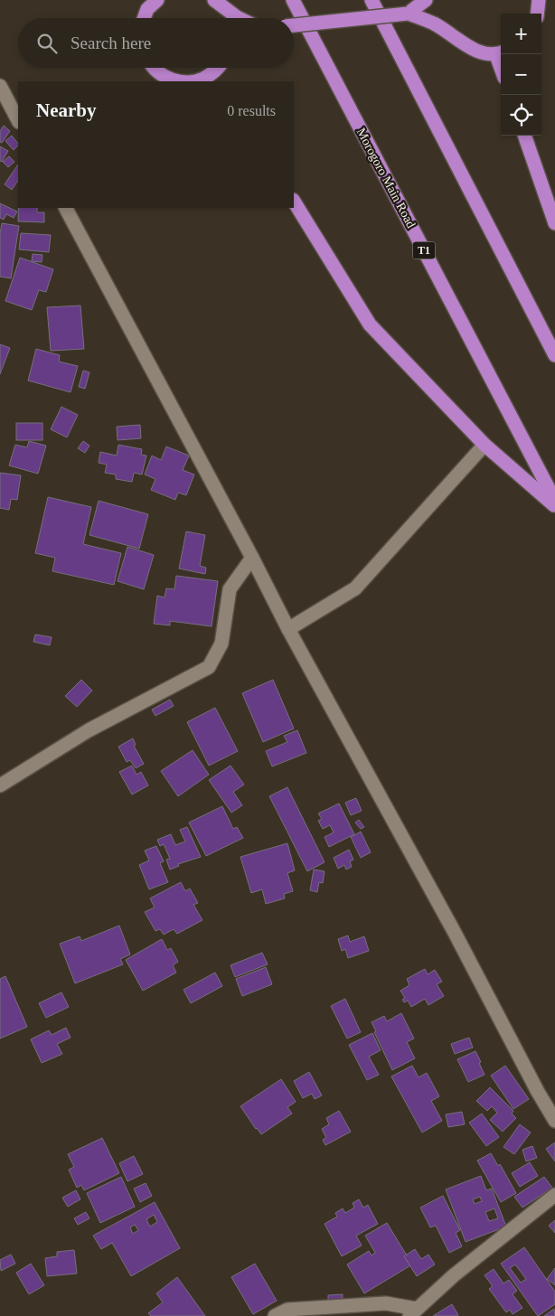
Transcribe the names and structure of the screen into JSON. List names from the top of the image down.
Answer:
{
  "streets": {
    "highway": ["Morogoro Main Road", "T1"]
  },
  "page": {
    "map_buttons": ["+", "−"],
    "search": "Search here",
    "heading": ["Nearby", "0 results"]
  }
}
